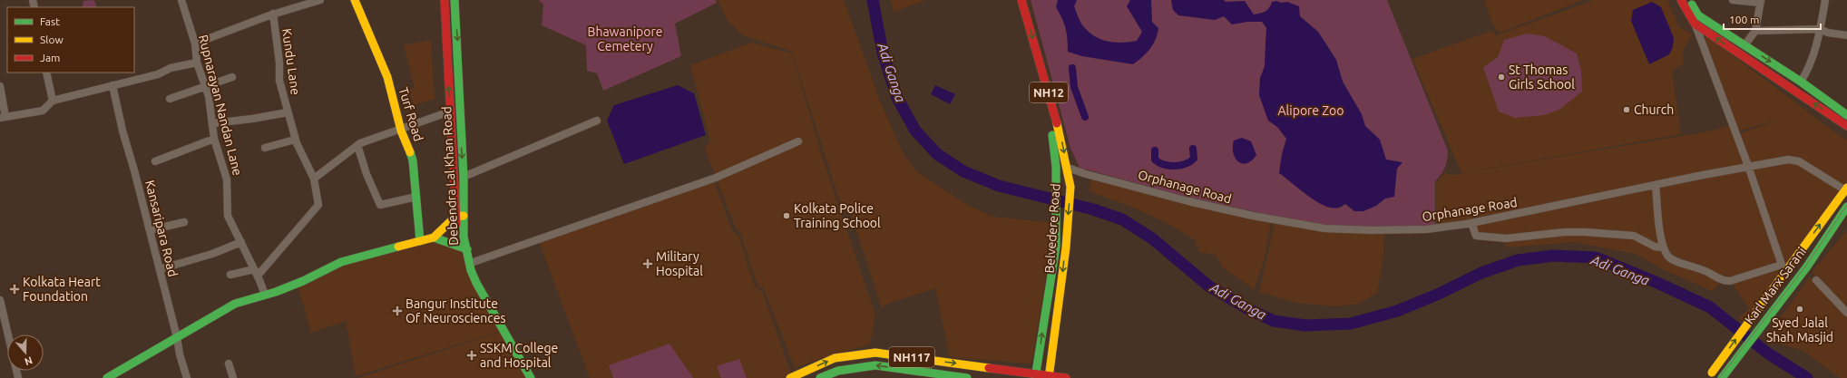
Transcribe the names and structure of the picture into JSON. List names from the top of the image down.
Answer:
{
  "streets": {
    "main road": [
      "NH12",
      "Turf Road",
      "Debendra Lal Khan Road",
      "Belvedere Road",
      "Karl Marx Sarani",
      "NH117"
    ],
    "street": [
      "Kundu Lane",
      "Rupnarayan Nandan Lane",
      "Orphanage Road",
      "Kansaripara Road"
    ]
  },
  "crossings": [
    ["Kundu Lane", "Rupnarayan Nandan Lane"],
    ["Orphanage Road", "Belvedere Road"],
    ["Belvedere Road", "NH117"]
  ],
  "water": ["Adi Ganga"],
  "parks": ["Bhawanipore Cemetery", "Alipore Zoo"],
  "places": {
    "other": [
      "St Thomas Girls School",
      "Church",
      "Kolkata Police Training School",
      "Syed Jalal Shah Masjid"
    ],
    "health": [
      "Military Hospital",
      "Kolkata Heart Foundation",
      "Bangur Institute Of Neurosciences",
      "SSKM College and Hospital"
    ]
  },
  "legend": ["Fast", "Slow", "Jam"],
  "scale_bar": "100 m",
  "north": "bottom"
}
